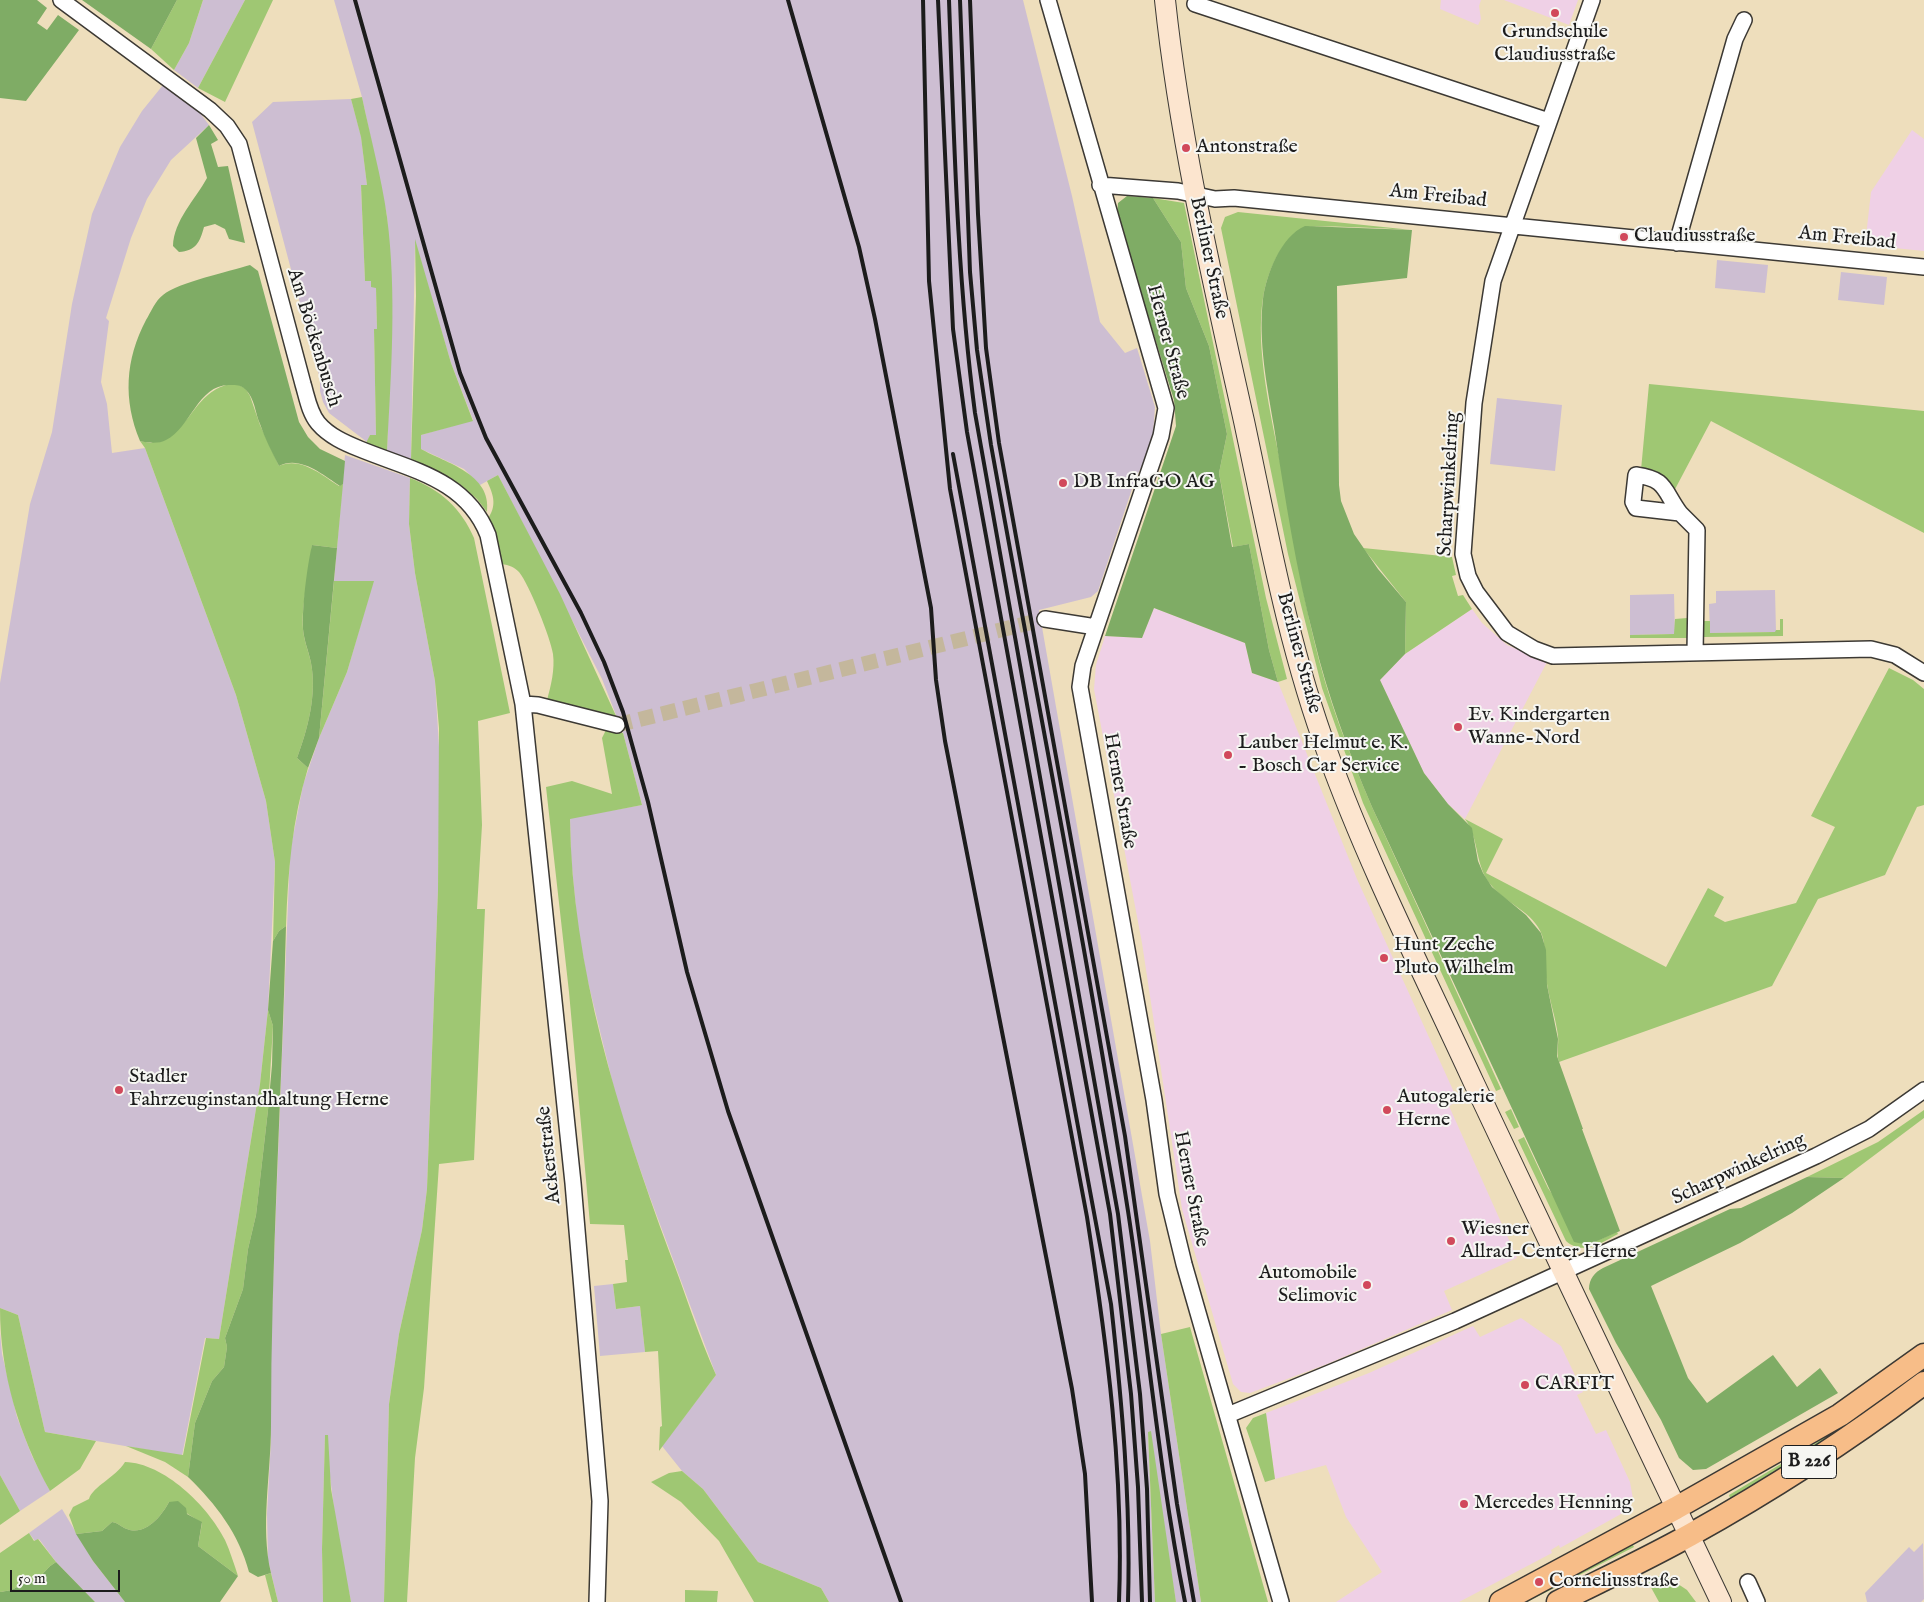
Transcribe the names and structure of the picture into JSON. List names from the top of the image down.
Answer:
{
  "streets": {
    "main road": ["Berliner Straße", "B 226"],
    "street": [
      "Am Freibad",
      "Am Böckenbusch",
      "Herner Straße",
      "Scharpwinkelring",
      "Ackerstraße"
    ]
  },
  "crossings": [
    ["Am Freibad", "Berliner Straße"],
    ["Am Freibad", "Scharpwinkelring"],
    ["Berliner Straße", "Scharpwinkelring"],
    ["Berliner Straße", "B 226"],
    ["Am Böckenbusch", "Ackerstraße"]
  ],
  "places": [
    "Grundschule Claudiusstraße",
    "Antonstraße",
    "Claudiusstraße",
    "DB InfraGO AG",
    "Ev. Kindergarten Wanne-Nord",
    "Lauber Helmut e. K. - Bosch Car Service",
    "Hunt Zeche Pluto Wilhelm",
    "Stadler Fahrzeuginstandhaltung Herne",
    "Autogalerie Herne",
    "Wiesner Allrad-Center Herne",
    "Automobile Selimovic",
    "CARFIT",
    "Mercedes Henning",
    "Corneliusstraße"
  ],
  "scale_bar": "50 m"
}
